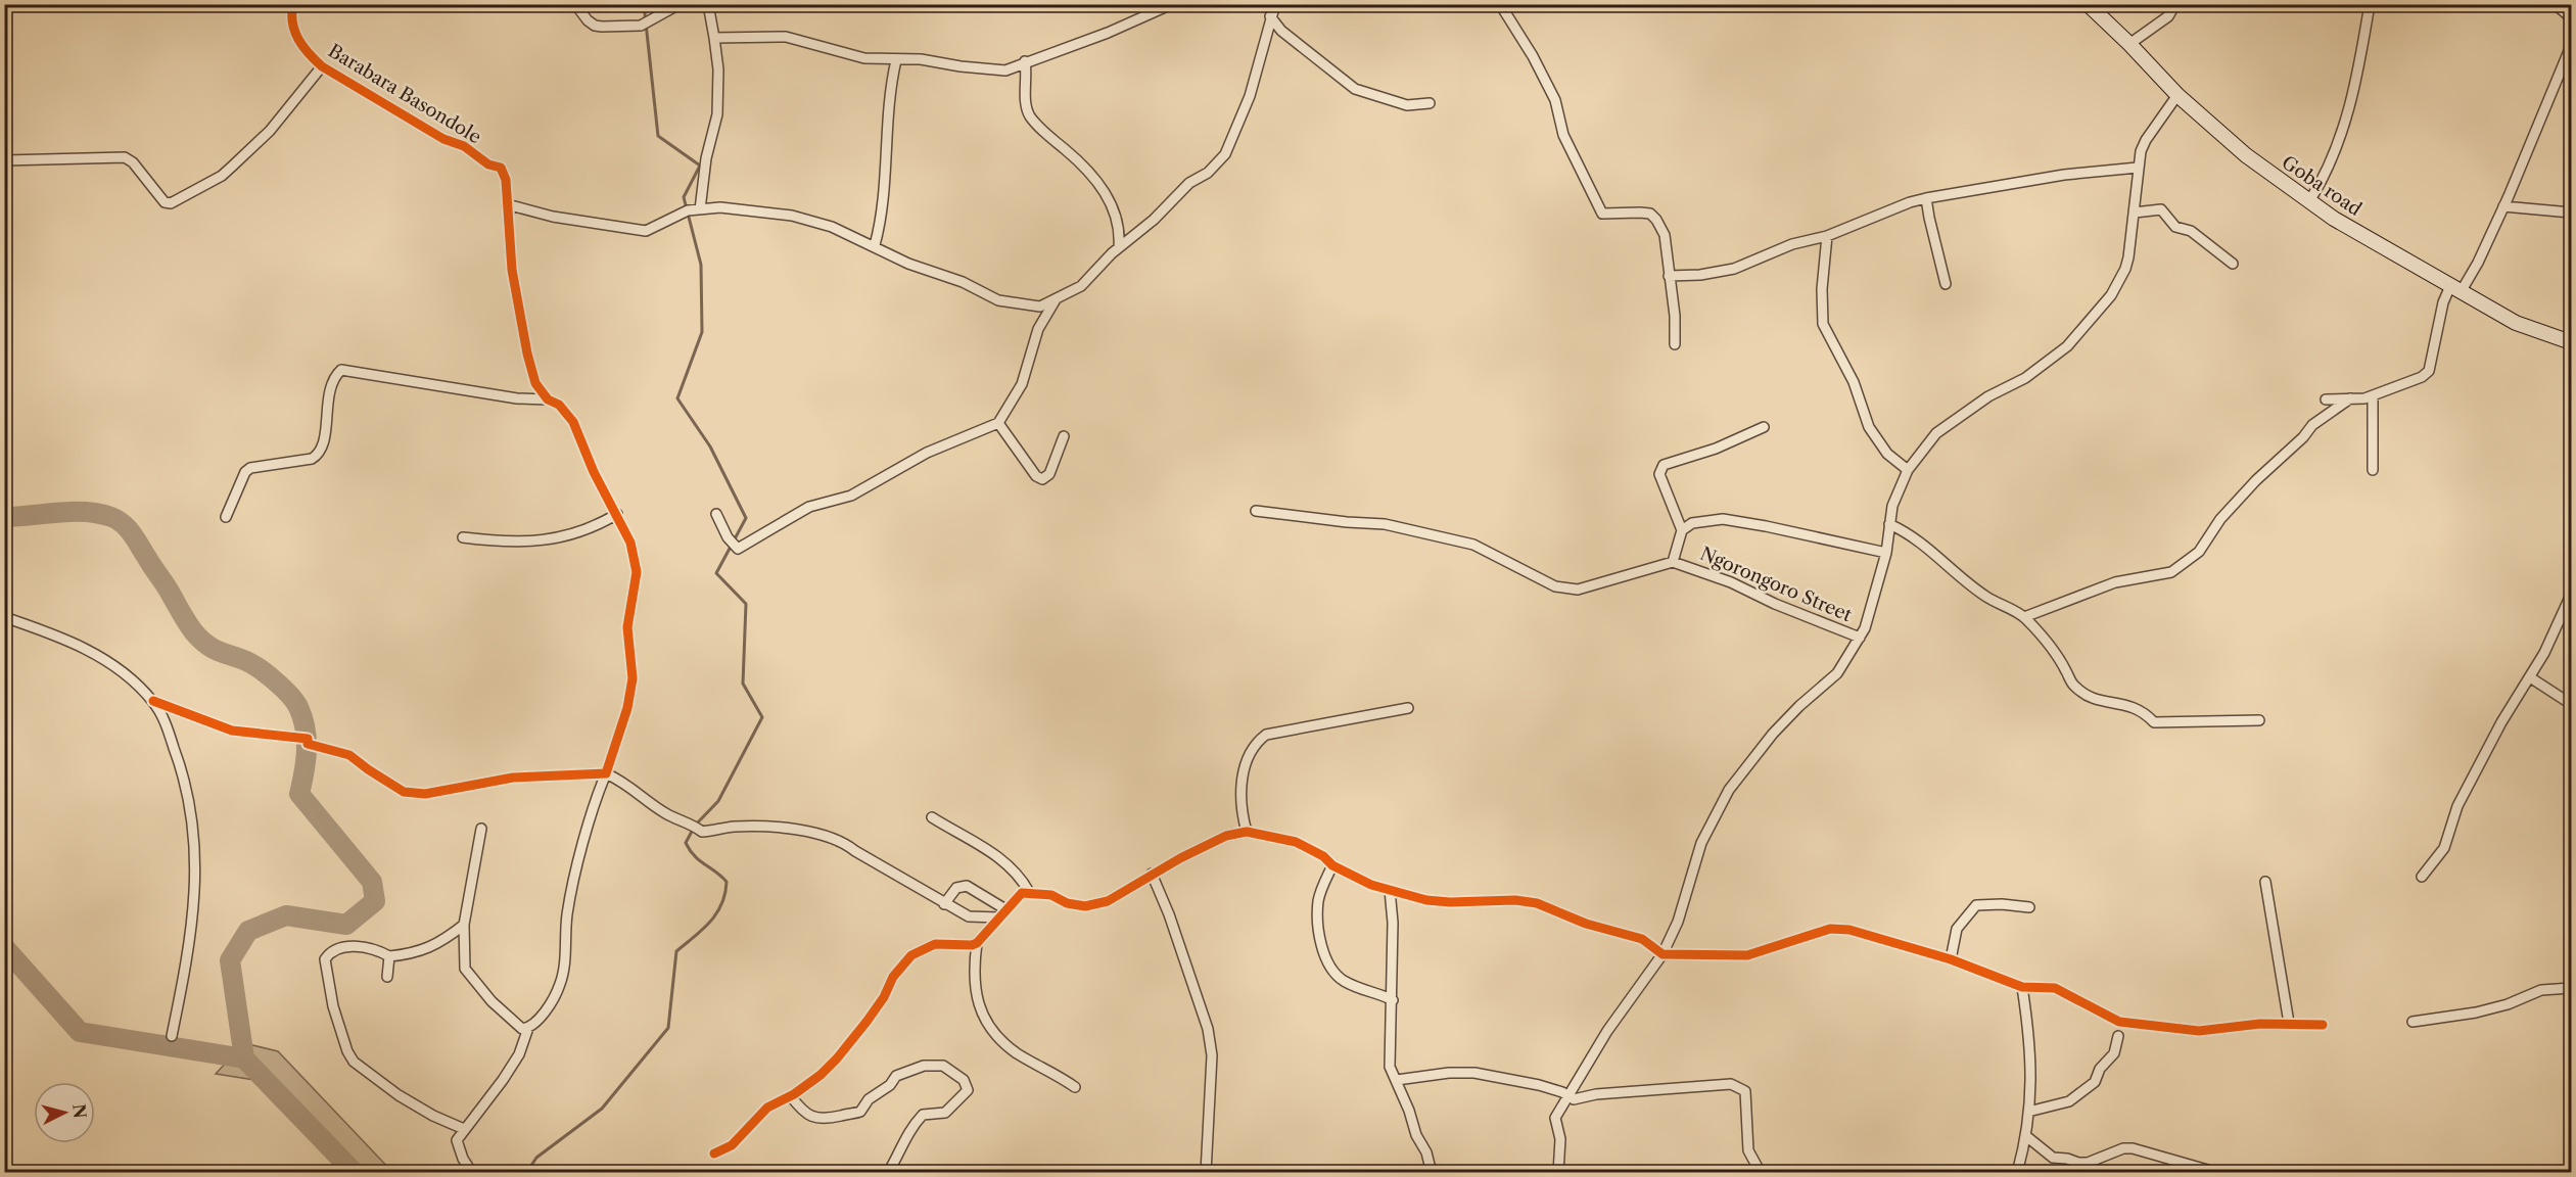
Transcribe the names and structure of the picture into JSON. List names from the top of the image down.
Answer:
{
  "streets": {
    "main road": ["Goba road"],
    "street": ["Barabara Basondole", "Ngorongoro Street"]
  },
  "north": "right"
}
